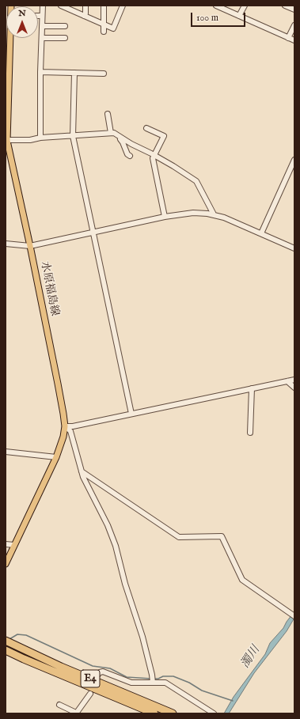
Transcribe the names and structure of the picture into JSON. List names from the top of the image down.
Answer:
{
  "streets": {
    "highway": ["E4"],
    "main road": ["水原福島線"]
  },
  "water": ["濁川"],
  "scale_bar": "100 m",
  "north": "top"
}
